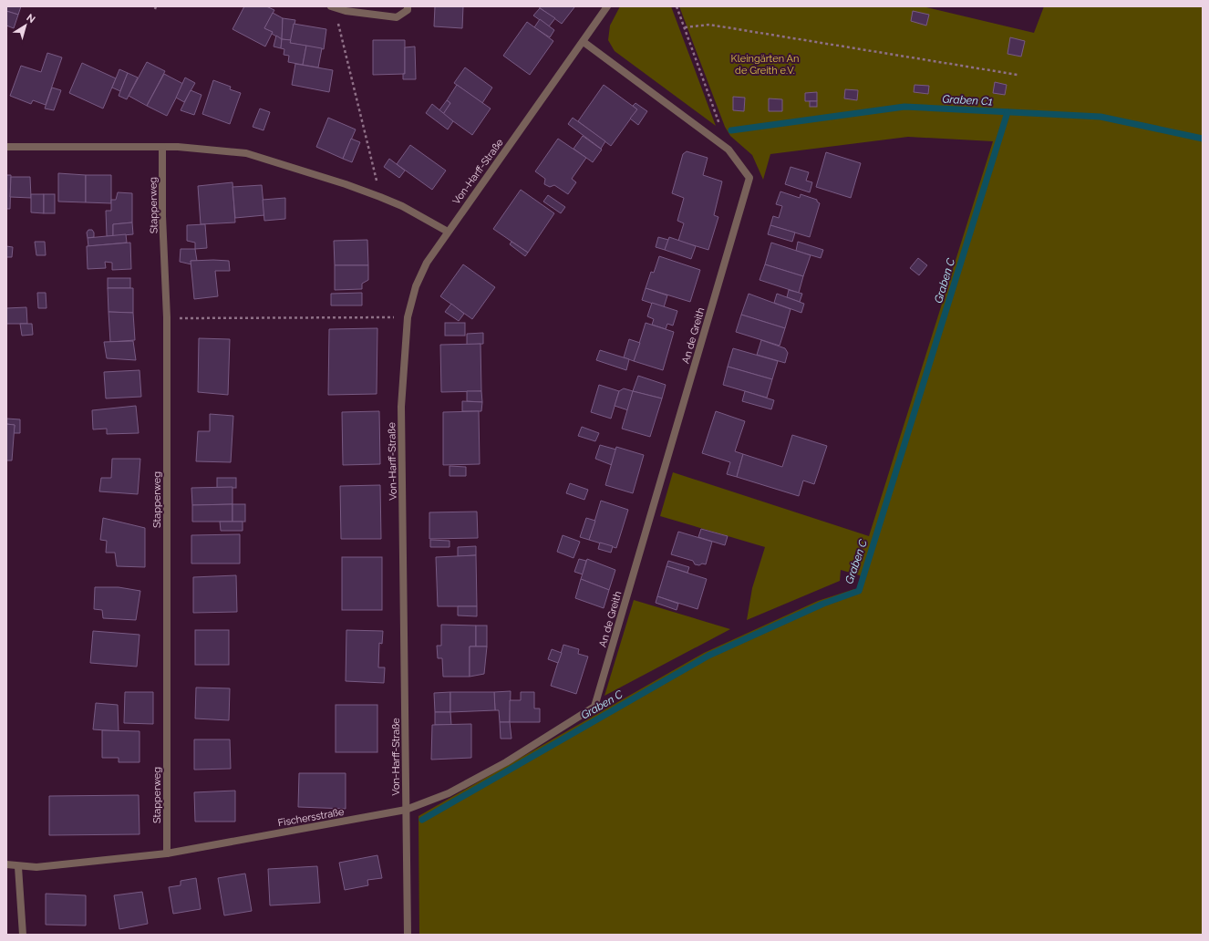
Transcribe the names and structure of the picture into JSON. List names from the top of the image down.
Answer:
{
  "streets": {
    "street": [
      "Von-Harff-Straße",
      "Stapperweg",
      "An de Greith",
      "Fischersstraße"
    ]
  },
  "crossings": [
    ["Von-Harff-Straße", "An de Greith"],
    ["Von-Harff-Straße", "Fischersstraße"],
    ["Stapperweg", "Fischersstraße"],
    ["An de Greith", "Fischersstraße"]
  ],
  "water": ["Graben C1", "Graben C"],
  "parks": ["Kleingärten An de Greith e.V."],
  "north": "top right"
}
